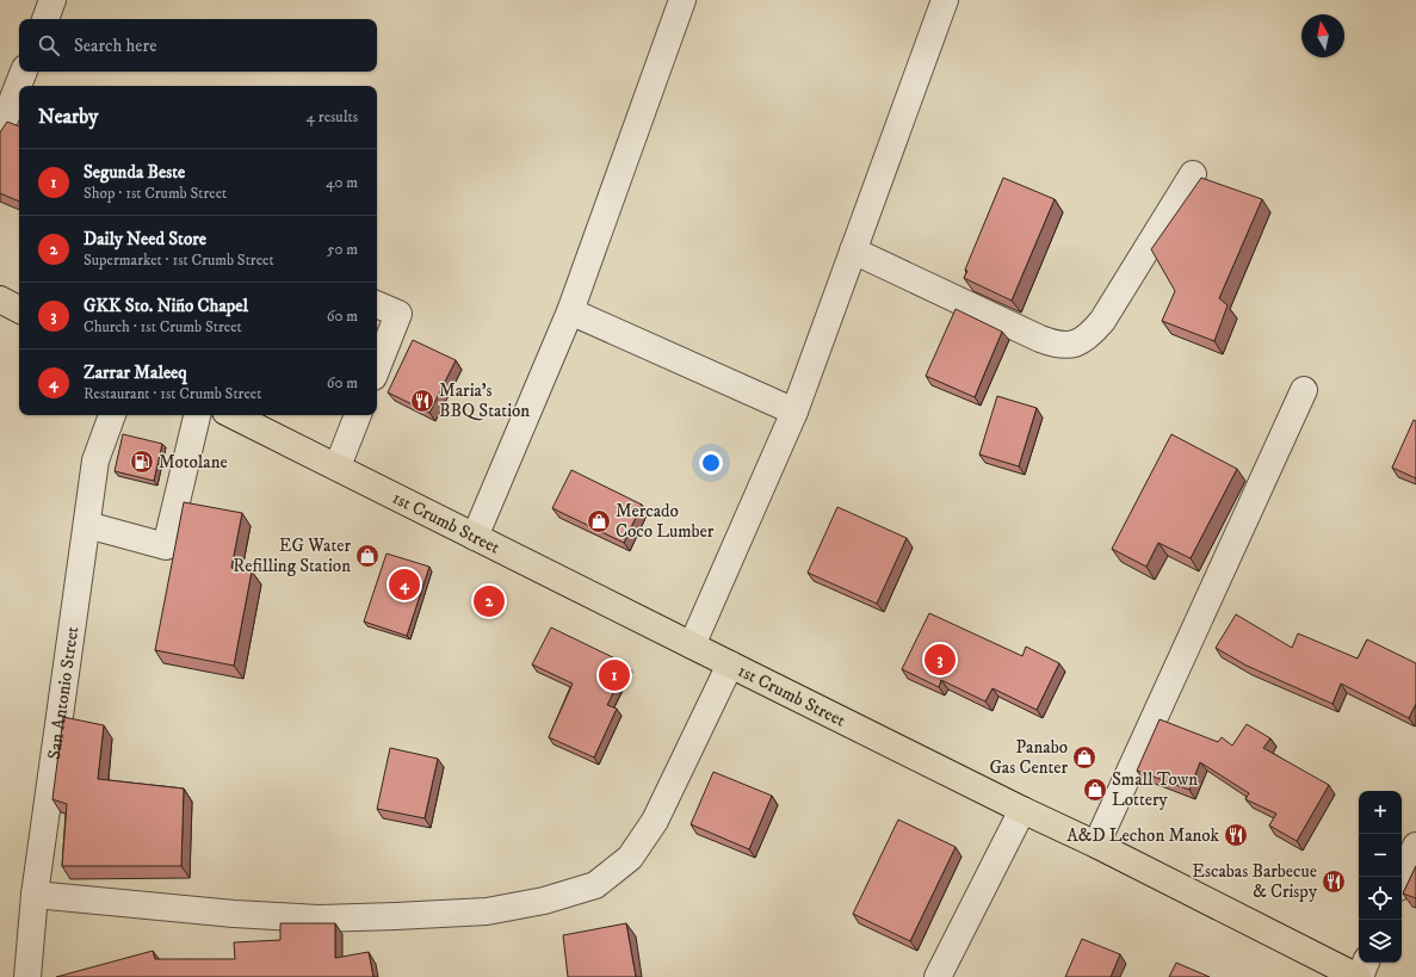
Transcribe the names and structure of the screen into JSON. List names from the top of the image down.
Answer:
{
  "streets": {
    "main road": ["1st Crumb Street"],
    "street": ["San Antonio Street"]
  },
  "places": {
    "restaurant": ["Maria's BBQ Station", "A&D Lechon Manok", "Escabas Barbecue & Crispy"],
    "fuel station": ["Motolane"],
    "shop": [
      "Mercado Coco Lumber",
      "EG Water Refilling Station",
      "Panabo Gas Center",
      "Small Town Lottery"
    ]
  },
  "north": "top",
  "page": {
    "search": "Search here",
    "heading": ["Nearby", "4 results"],
    "list": [
      {
        "mark": "1",
        "name": "Segunda Beste",
        "note": "Shop · 1st Crumb Street",
        "value": "40 m"
      },
      {
        "mark": "2",
        "name": "Daily Need Store",
        "note": "Supermarket · 1st Crumb Street",
        "value": "50 m"
      },
      {
        "mark": "3",
        "name": "GKK Sto. Niño Chapel",
        "note": "Church · 1st Crumb Street",
        "value": "60 m"
      },
      {
        "mark": "4",
        "name": "Zarrar Maleeq",
        "note": "Restaurant · 1st Crumb Street",
        "value": "60 m"
      }
    ],
    "pins": [
      "4",
      "2",
      "3",
      "1"
    ],
    "map_buttons": ["+", "−"]
  }
}
